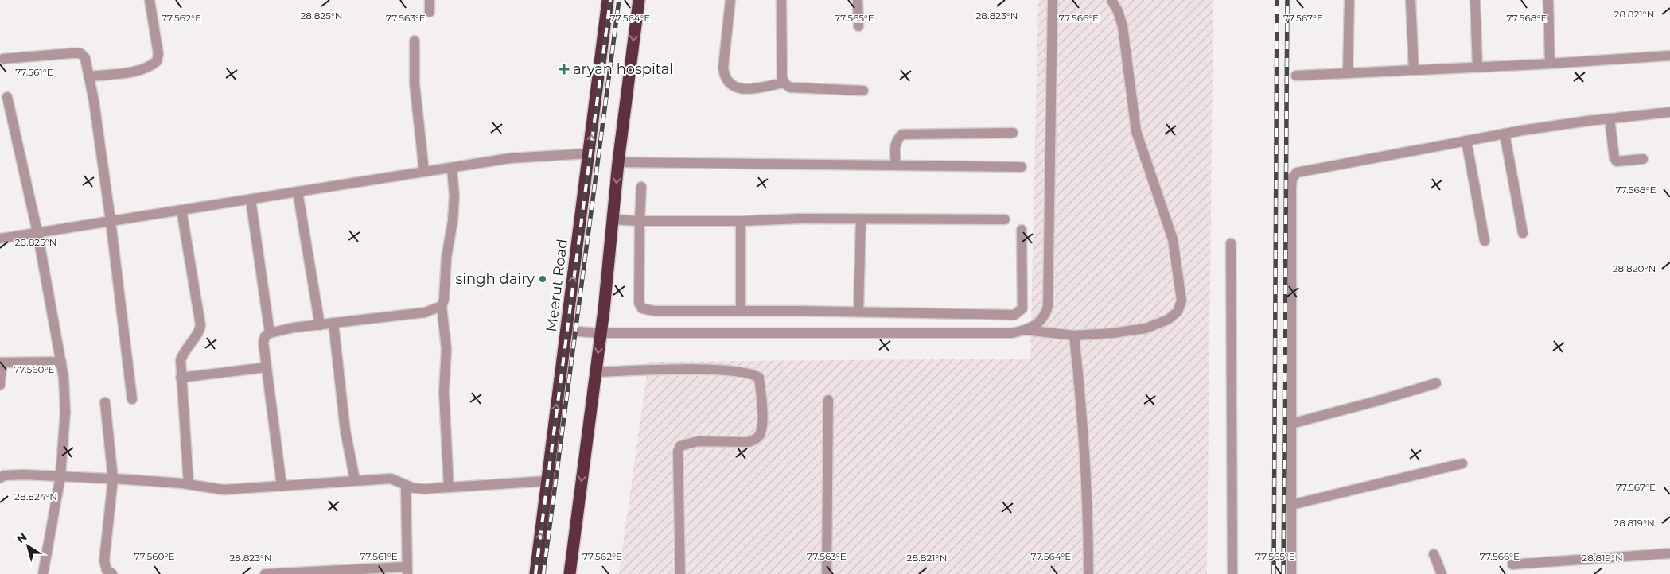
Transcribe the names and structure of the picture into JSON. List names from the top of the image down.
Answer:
{
  "streets": {
    "highway": ["Meerut Road"]
  },
  "places": {
    "health": ["aryan hospital"],
    "other": ["singh dairy"]
  },
  "north": "top left",
  "coordinates": [
    "28.821°N",
    "28.825°N",
    "28.823°N",
    "77.562°E",
    "77.563°E",
    "77.564°E",
    "77.565°E",
    "77.566°E",
    "77.567°E",
    "77.568°E",
    "77.561°E",
    "28.820°N",
    "77.560°E",
    "28.824°N",
    "28.819°N"
  ]
}
